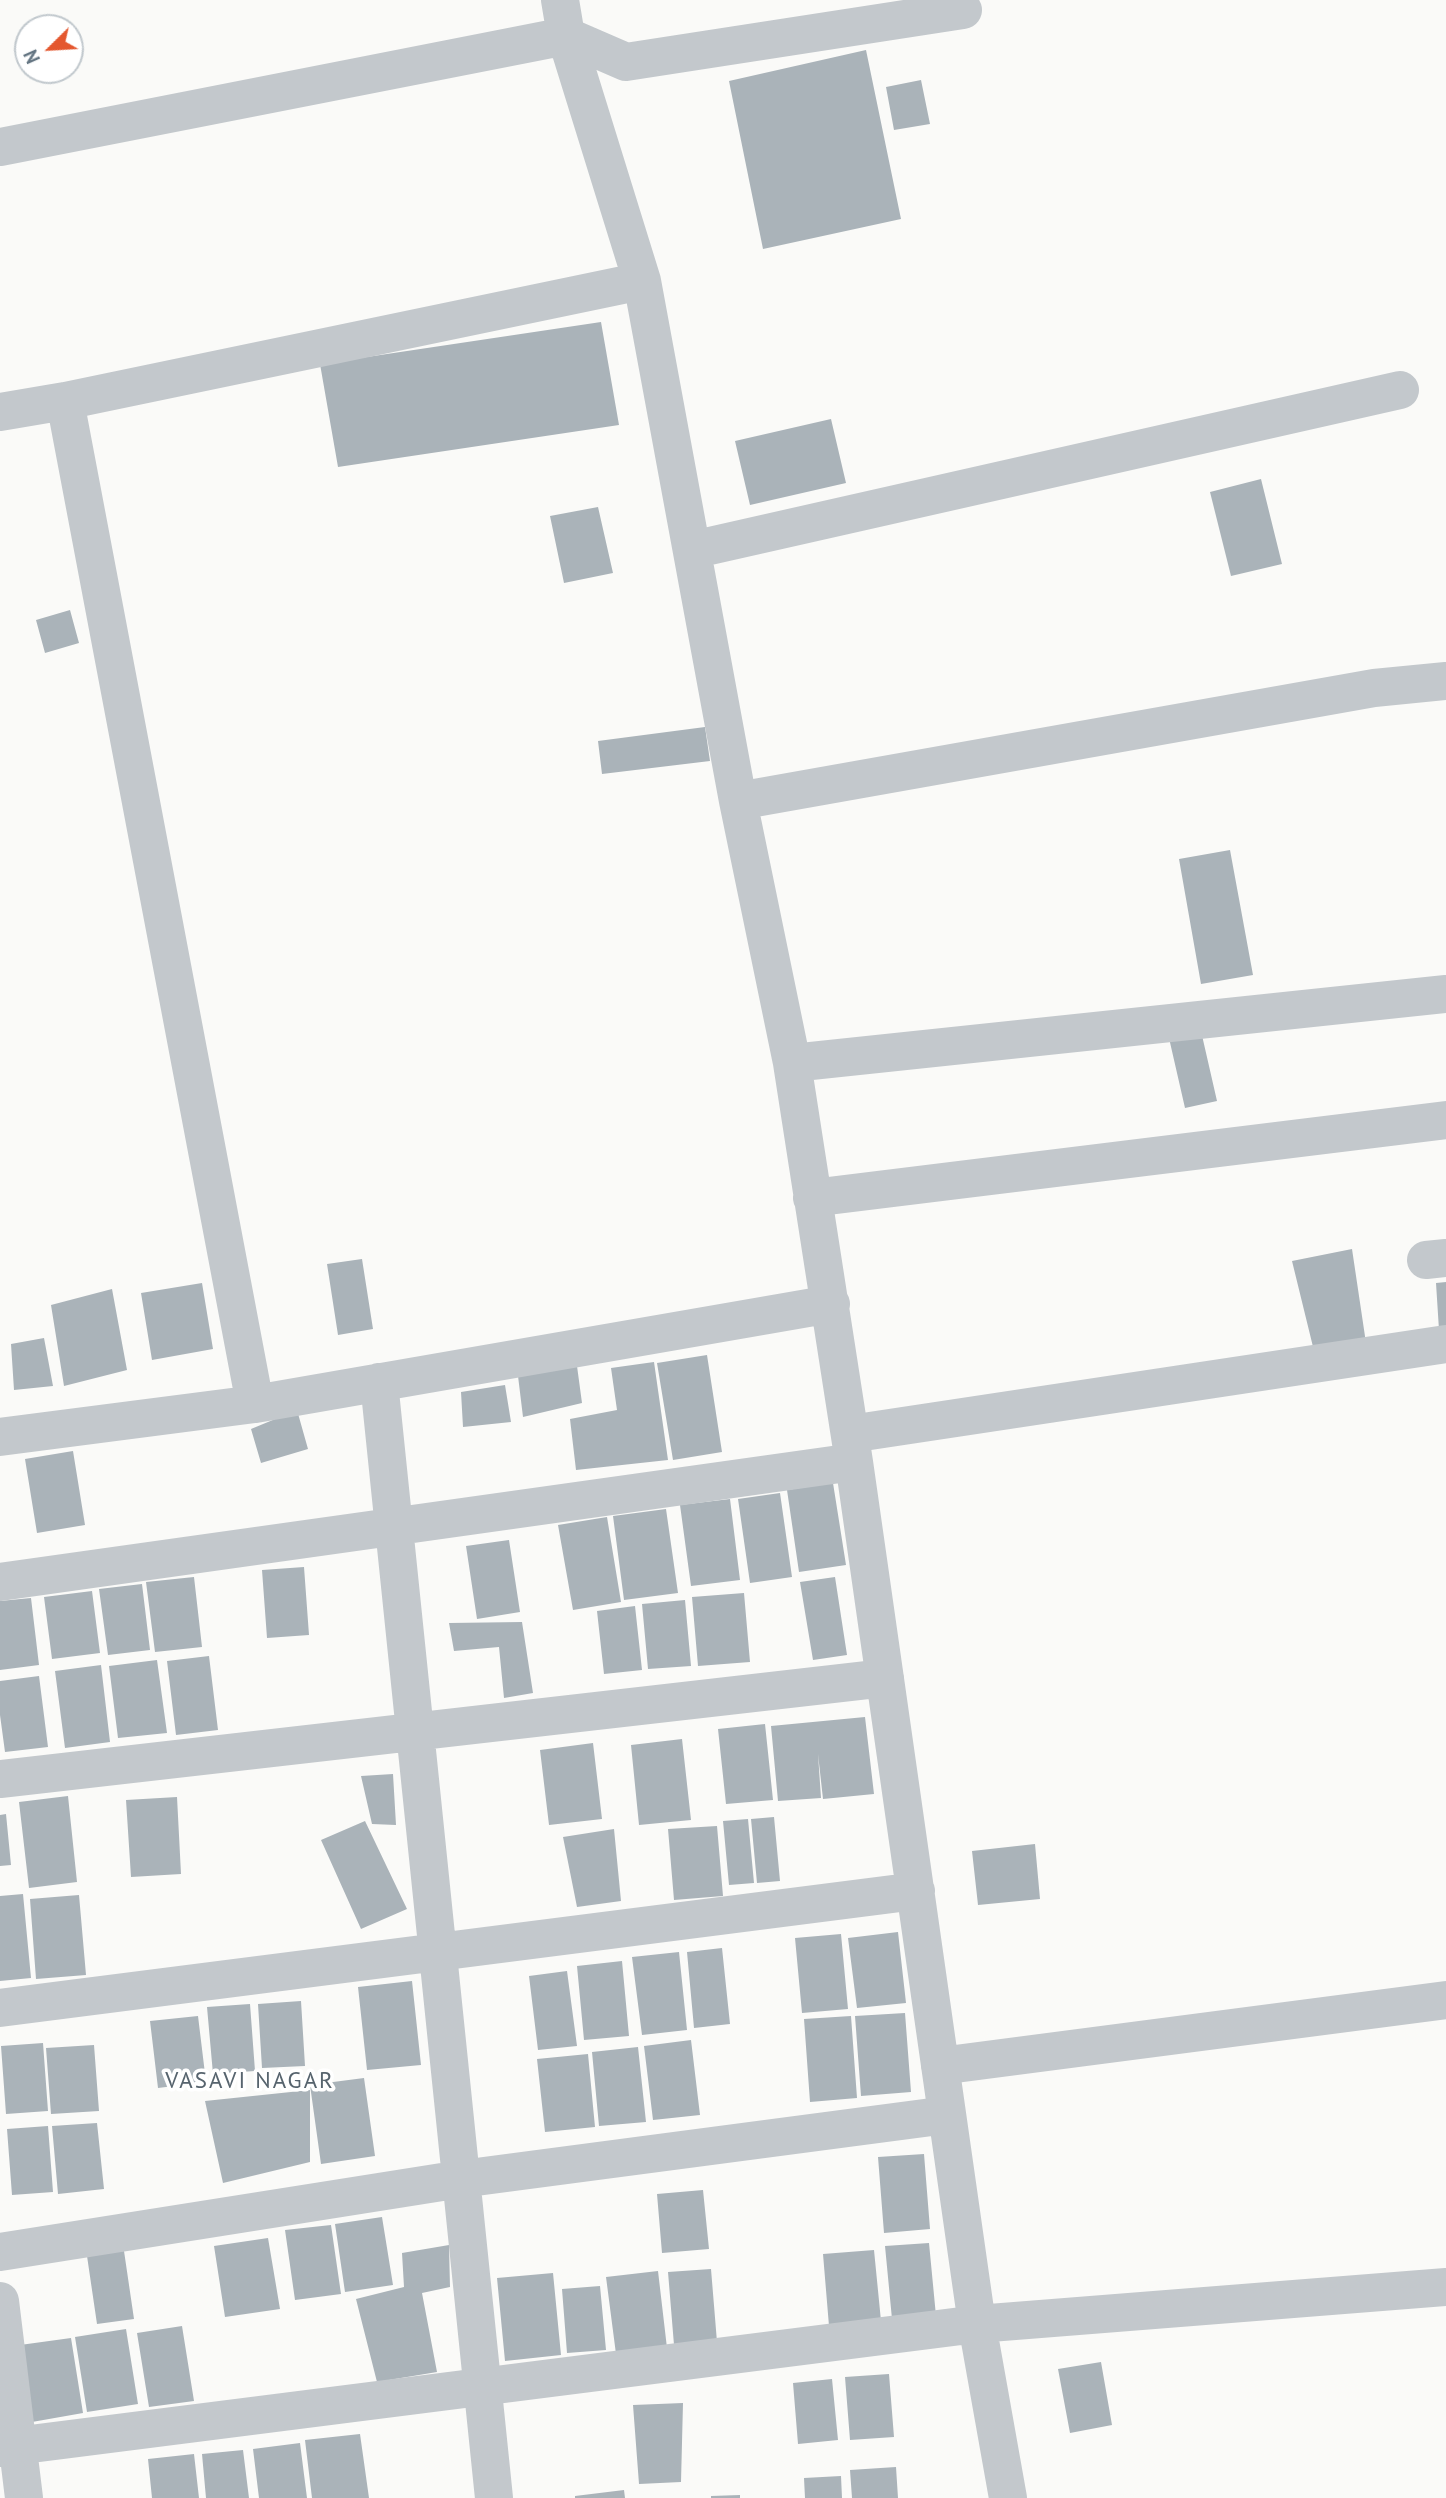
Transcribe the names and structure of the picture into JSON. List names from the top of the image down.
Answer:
{
  "districts": ["VASAVI NAGAR"],
  "north": "bottom left"
}
